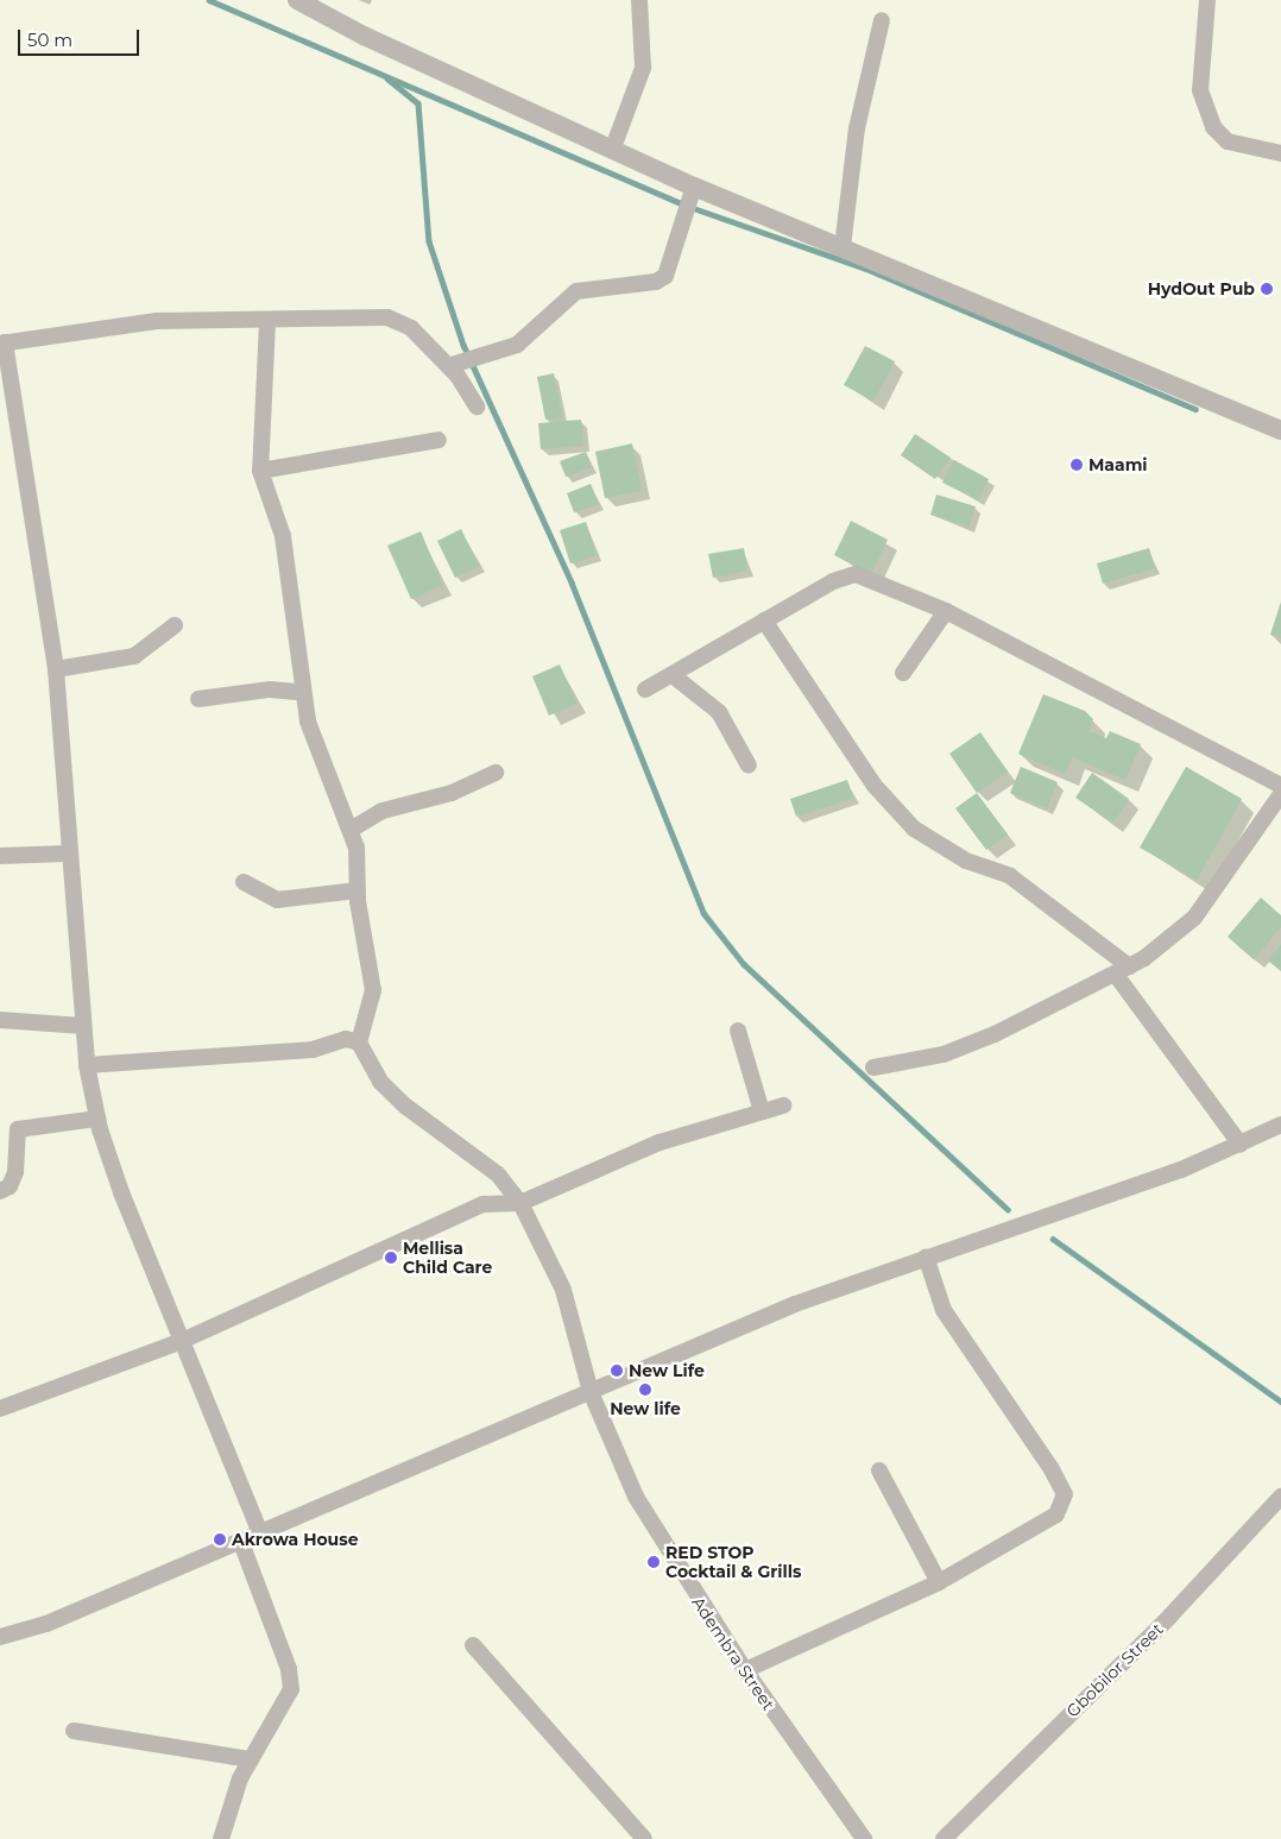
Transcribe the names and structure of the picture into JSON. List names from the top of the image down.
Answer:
{
  "streets": {
    "street": ["Adembra Street", "Gbobilor Street"]
  },
  "places": [
    "HydOut Pub",
    "Maami",
    "Mellisa Child Care",
    "New Life",
    "New life",
    "Akrowa House",
    "RED STOP Cocktail & Grills"
  ],
  "scale_bar": "50 m"
}
